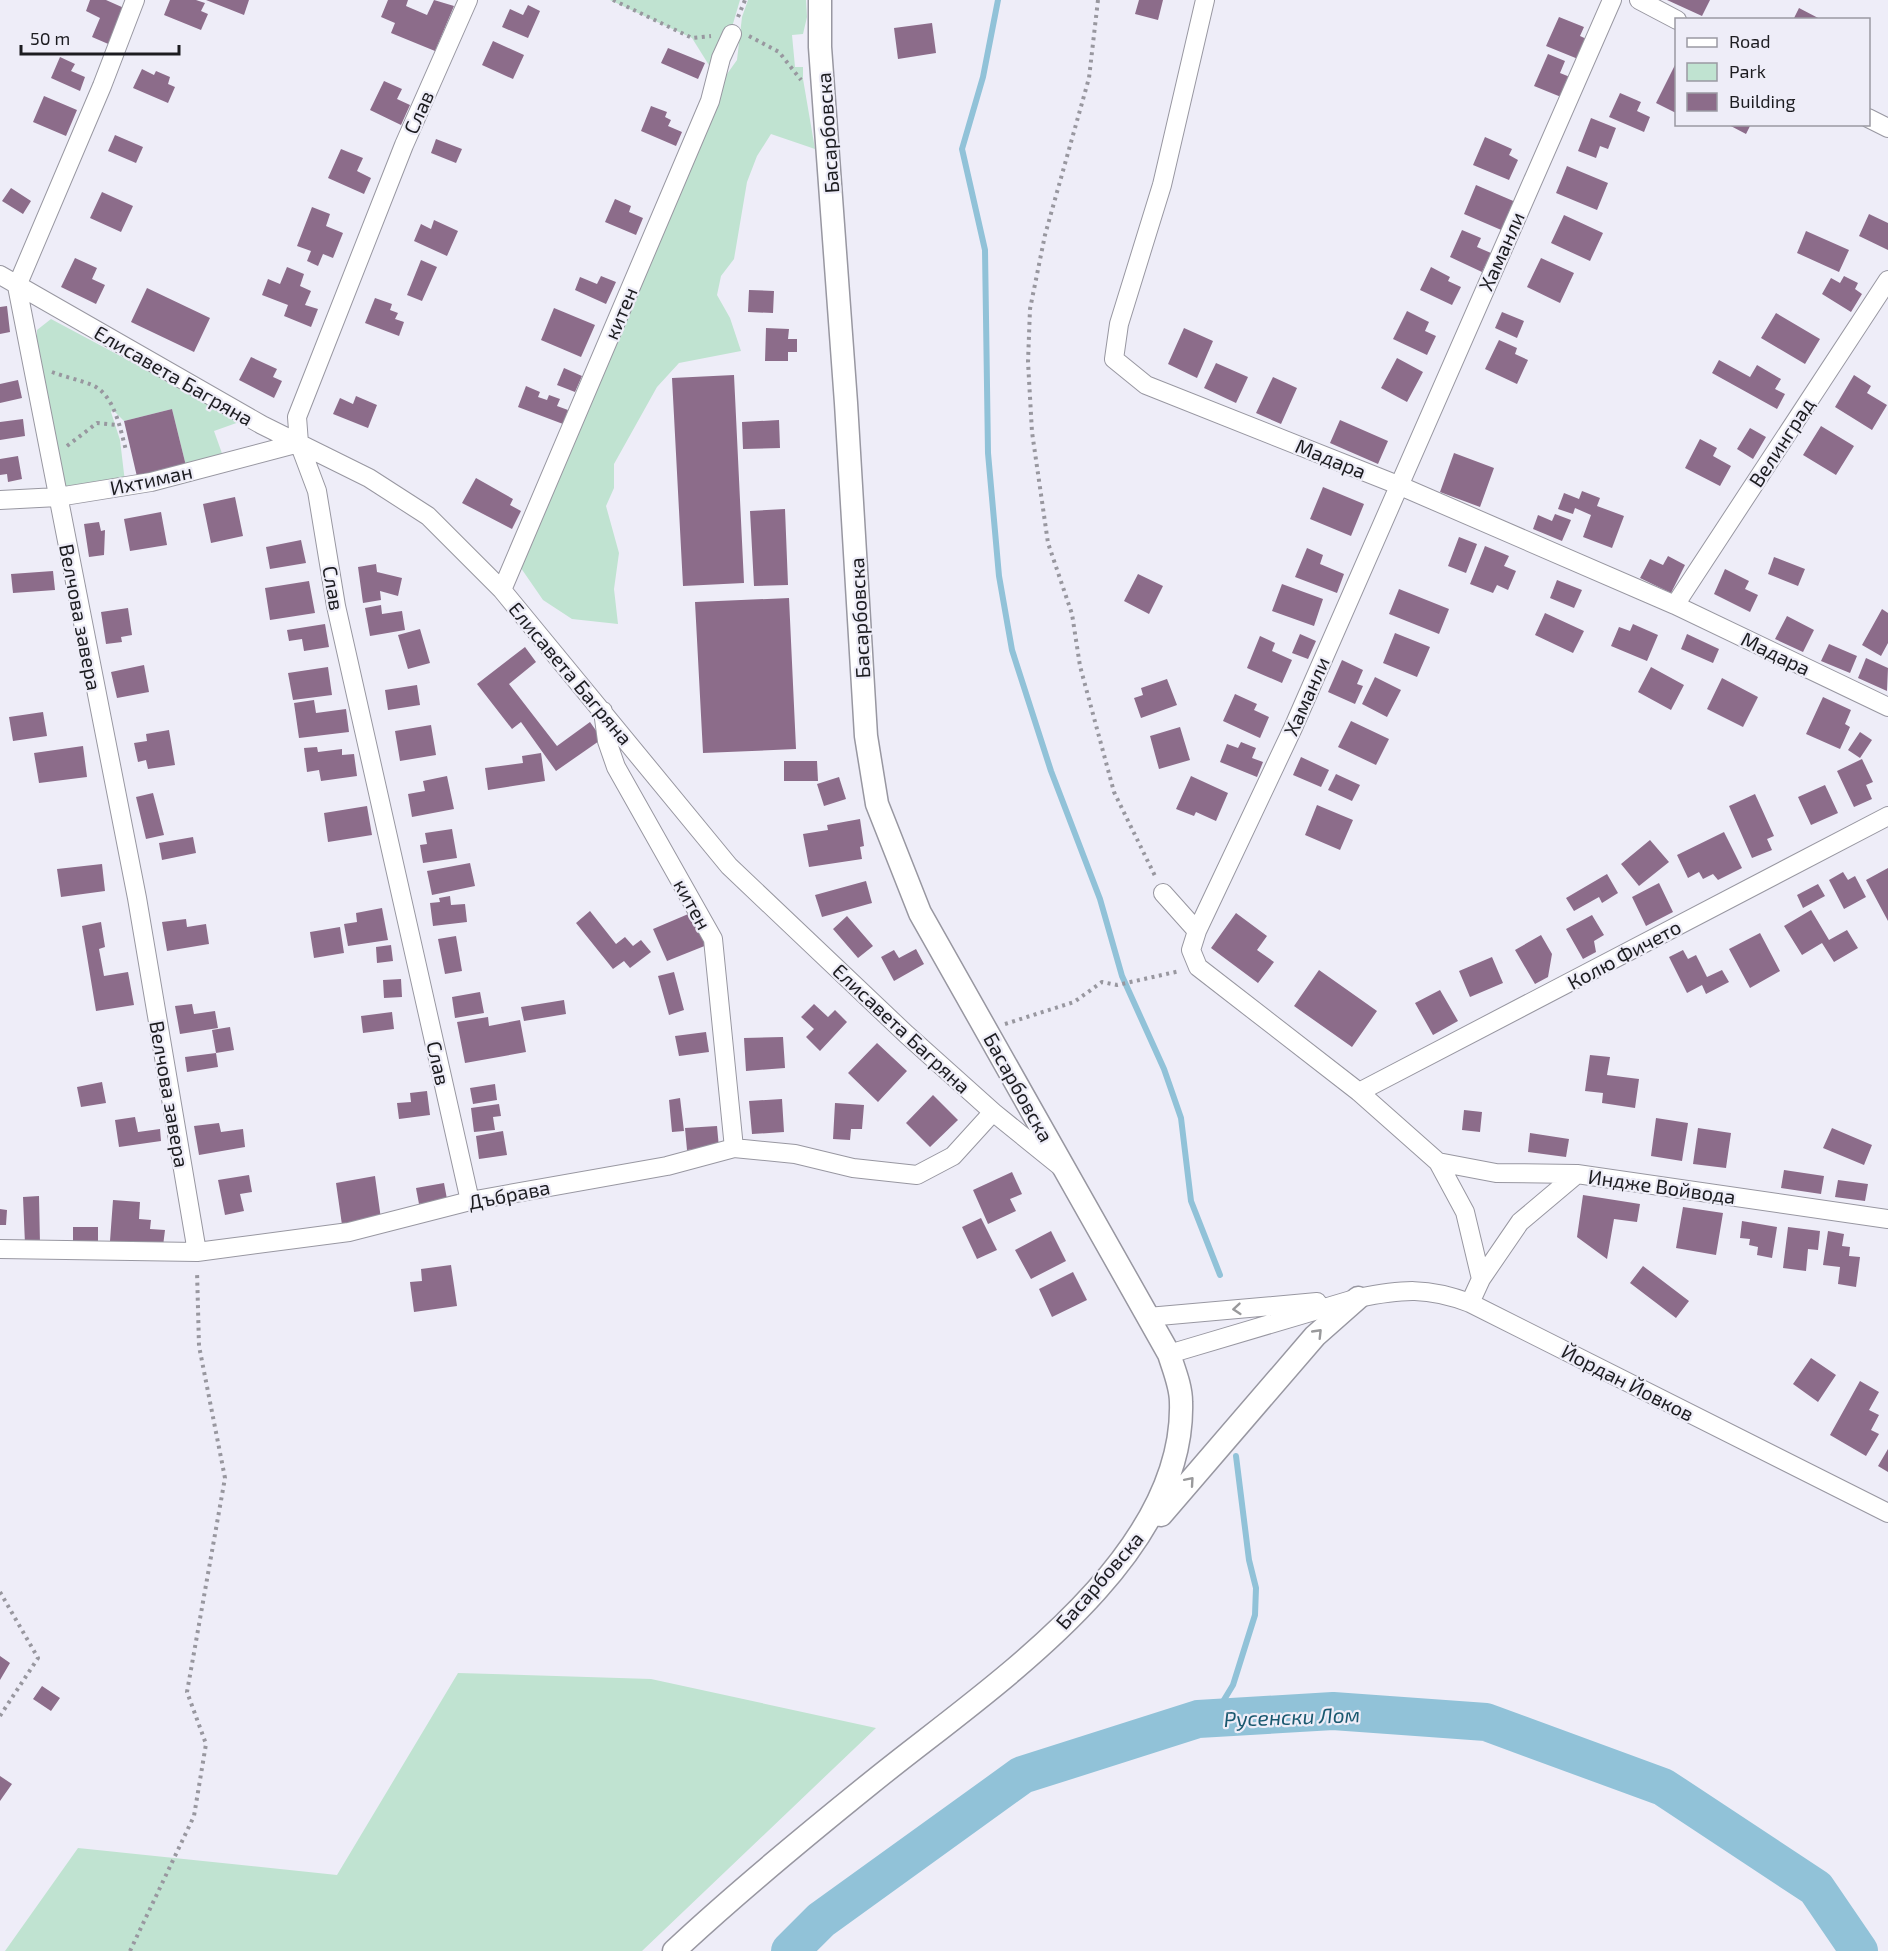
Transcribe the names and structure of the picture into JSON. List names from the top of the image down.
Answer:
{
  "streets": {
    "street": [
      "Слав",
      "Басарбовска",
      "Хаманли",
      "китен",
      "Елисавета Багряна",
      "Велинград",
      "Мадара",
      "Ихтиман",
      "Велчова завера",
      "Колю Фичето",
      "Индже Войвода",
      "Дъбрава",
      "Йордан Йовков"
    ]
  },
  "crossings": [
    ["Слав", "Елисавета Багряна"],
    ["Слав", "Ихтиман"],
    ["Слав", "Дъбрава"],
    ["Басарбовска", "Елисавета Багряна"],
    ["Хаманли", "Мадара"],
    ["китен", "Елисавета Багряна"],
    ["китен", "Дъбрава"],
    ["Елисавета Багряна", "Ихтиман"],
    ["Елисавета Багряна", "Велчова завера"],
    ["Елисавета Багряна", "Дъбрава"],
    ["Велинград", "Мадара"],
    ["Ихтиман", "Велчова завера"],
    ["Велчова завера", "Дъбрава"]
  ],
  "water": ["Русенски Лом"],
  "legend": ["Road", "Park", "Building"],
  "scale_bar": "50 m"
}
